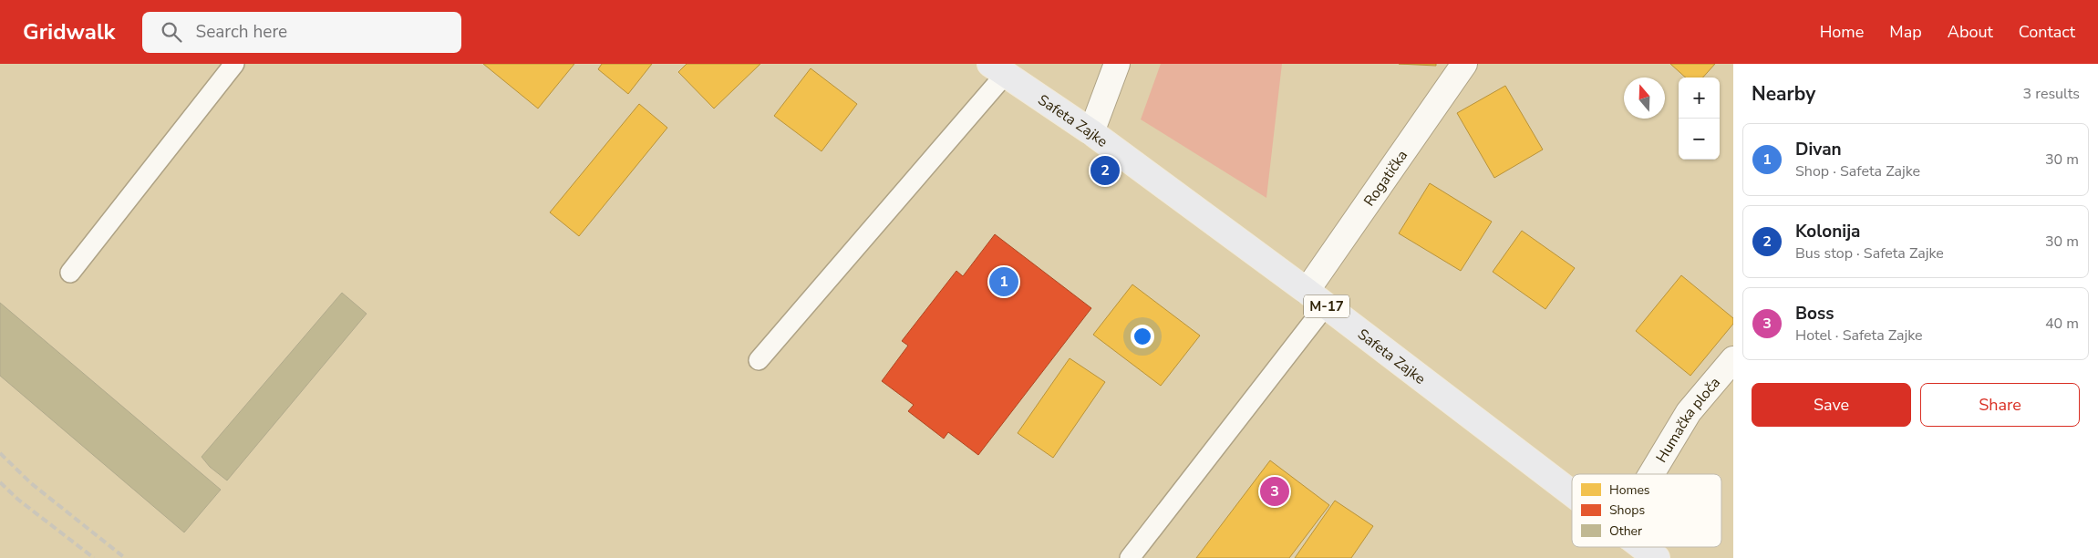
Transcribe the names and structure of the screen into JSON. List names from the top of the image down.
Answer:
{
  "streets": {
    "main road": ["Safeta Zajke", "M-17"],
    "street": ["Rogatička", "Humačka ploča"]
  },
  "crossings": [
    ["Safeta Zajke", "Rogatička"]
  ],
  "legend": ["Homes", "Shops", "Other"],
  "north": "top",
  "page": {
    "header": "Gridwalk",
    "search": "Search here",
    "nav": [
      "Home",
      "Map",
      "About",
      "Contact"
    ],
    "heading": ["Nearby", "3 results"],
    "map_buttons": ["+", "−"],
    "list": [
      {
        "mark": "1",
        "name": "Divan",
        "note": "Shop · Safeta Zajke",
        "value": "30 m"
      },
      {
        "mark": "2",
        "name": "Kolonija",
        "note": "Bus stop · Safeta Zajke",
        "value": "30 m"
      },
      {
        "mark": "3",
        "name": "Boss",
        "note": "Hotel · Safeta Zajke",
        "value": "40 m"
      }
    ],
    "pins": ["2", "1", "3"],
    "buttons": ["Save", "Share"]
  }
}
